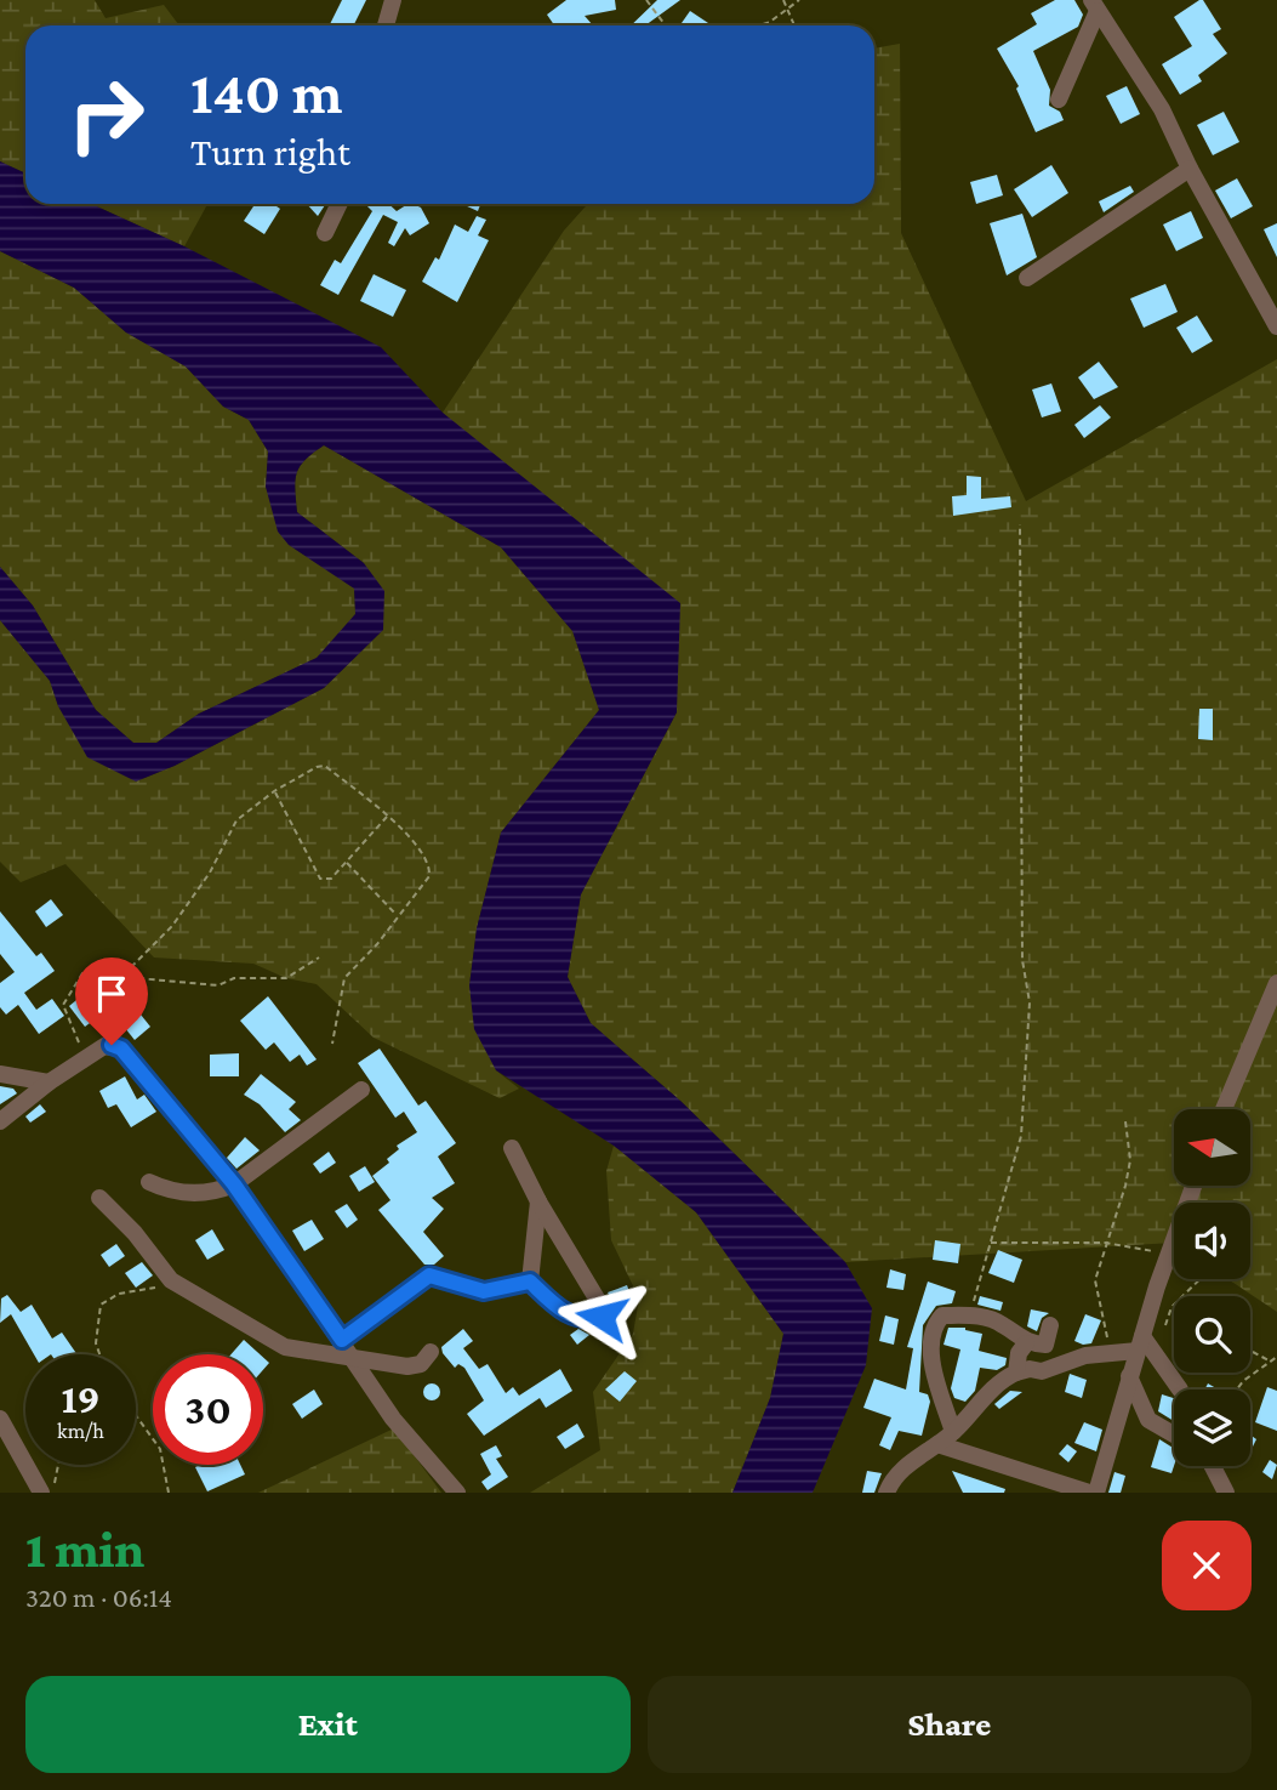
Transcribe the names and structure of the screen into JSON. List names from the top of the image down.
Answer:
{
  "north": "left",
  "page": {
    "turn": ["140 m", "Turn right"],
    "speed": "19 km/h",
    "limit": "30",
    "heading": ["1 min", "320 m · 06:14"],
    "buttons": ["Exit", "Share"]
  }
}
